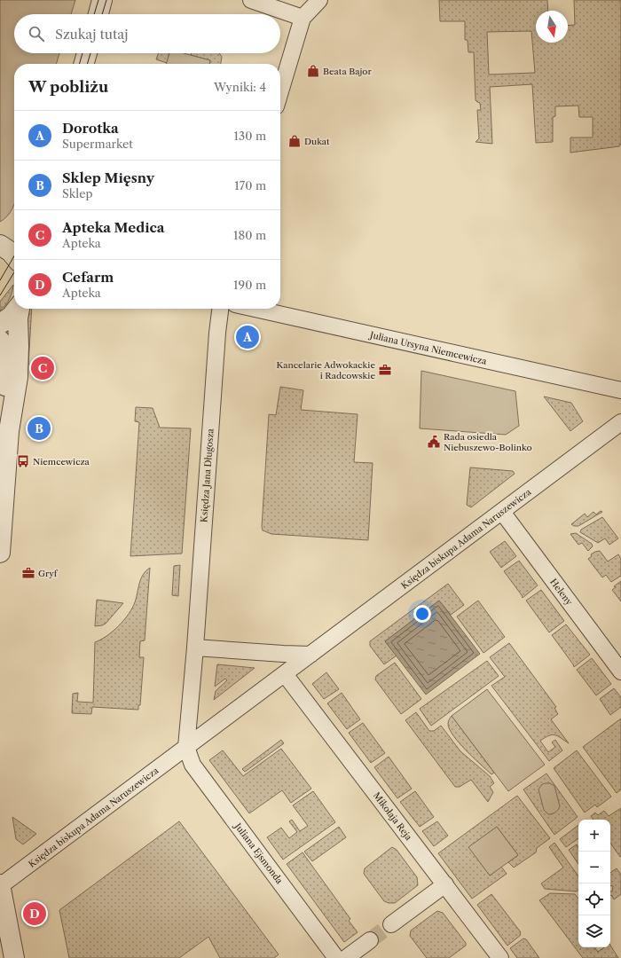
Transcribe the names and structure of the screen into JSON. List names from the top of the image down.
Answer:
{
  "streets": {
    "street": [
      "Juliana Ursyna Niemcewicza",
      "Księdza Jana Długosza",
      "Księdza biskupa Adama Naruszewicza",
      "Heleny",
      "Mikołaja Reja",
      "Juliana Ejsmonda"
    ]
  },
  "crossings": [
    ["Księdza biskupa Adama Naruszewicza", "Heleny"],
    ["Księdza biskupa Adama Naruszewicza", "Mikołaja Reja"],
    ["Księdza biskupa Adama Naruszewicza", "Juliana Ejsmonda"]
  ],
  "places": {
    "shop": ["Beata Bajor", "Dukat"],
    "office": ["Kancelarie Adwokackie i Radcowskie", "Gryf"],
    "public building": ["Rada osiedla Niebuszewo-Bolinko"],
    "bus stop": ["Niemcewicza"]
  },
  "north": "bottom",
  "page": {
    "search": "Szukaj tutaj",
    "heading": ["W pobliżu", "Wyniki: 4"],
    "list": [
      {
        "mark": "A",
        "name": "Dorotka",
        "note": "Supermarket",
        "value": "130 m"
      },
      {
        "mark": "B",
        "name": "Sklep Mięsny",
        "note": "Sklep",
        "value": "170 m"
      },
      {
        "mark": "C",
        "name": "Apteka Medica",
        "note": "Apteka",
        "value": "180 m"
      },
      {
        "mark": "D",
        "name": "Cefarm",
        "note": "Apteka",
        "value": "190 m"
      }
    ],
    "pins": [
      "A",
      "C",
      "B",
      "D"
    ],
    "map_buttons": ["+", "−"]
  }
}
